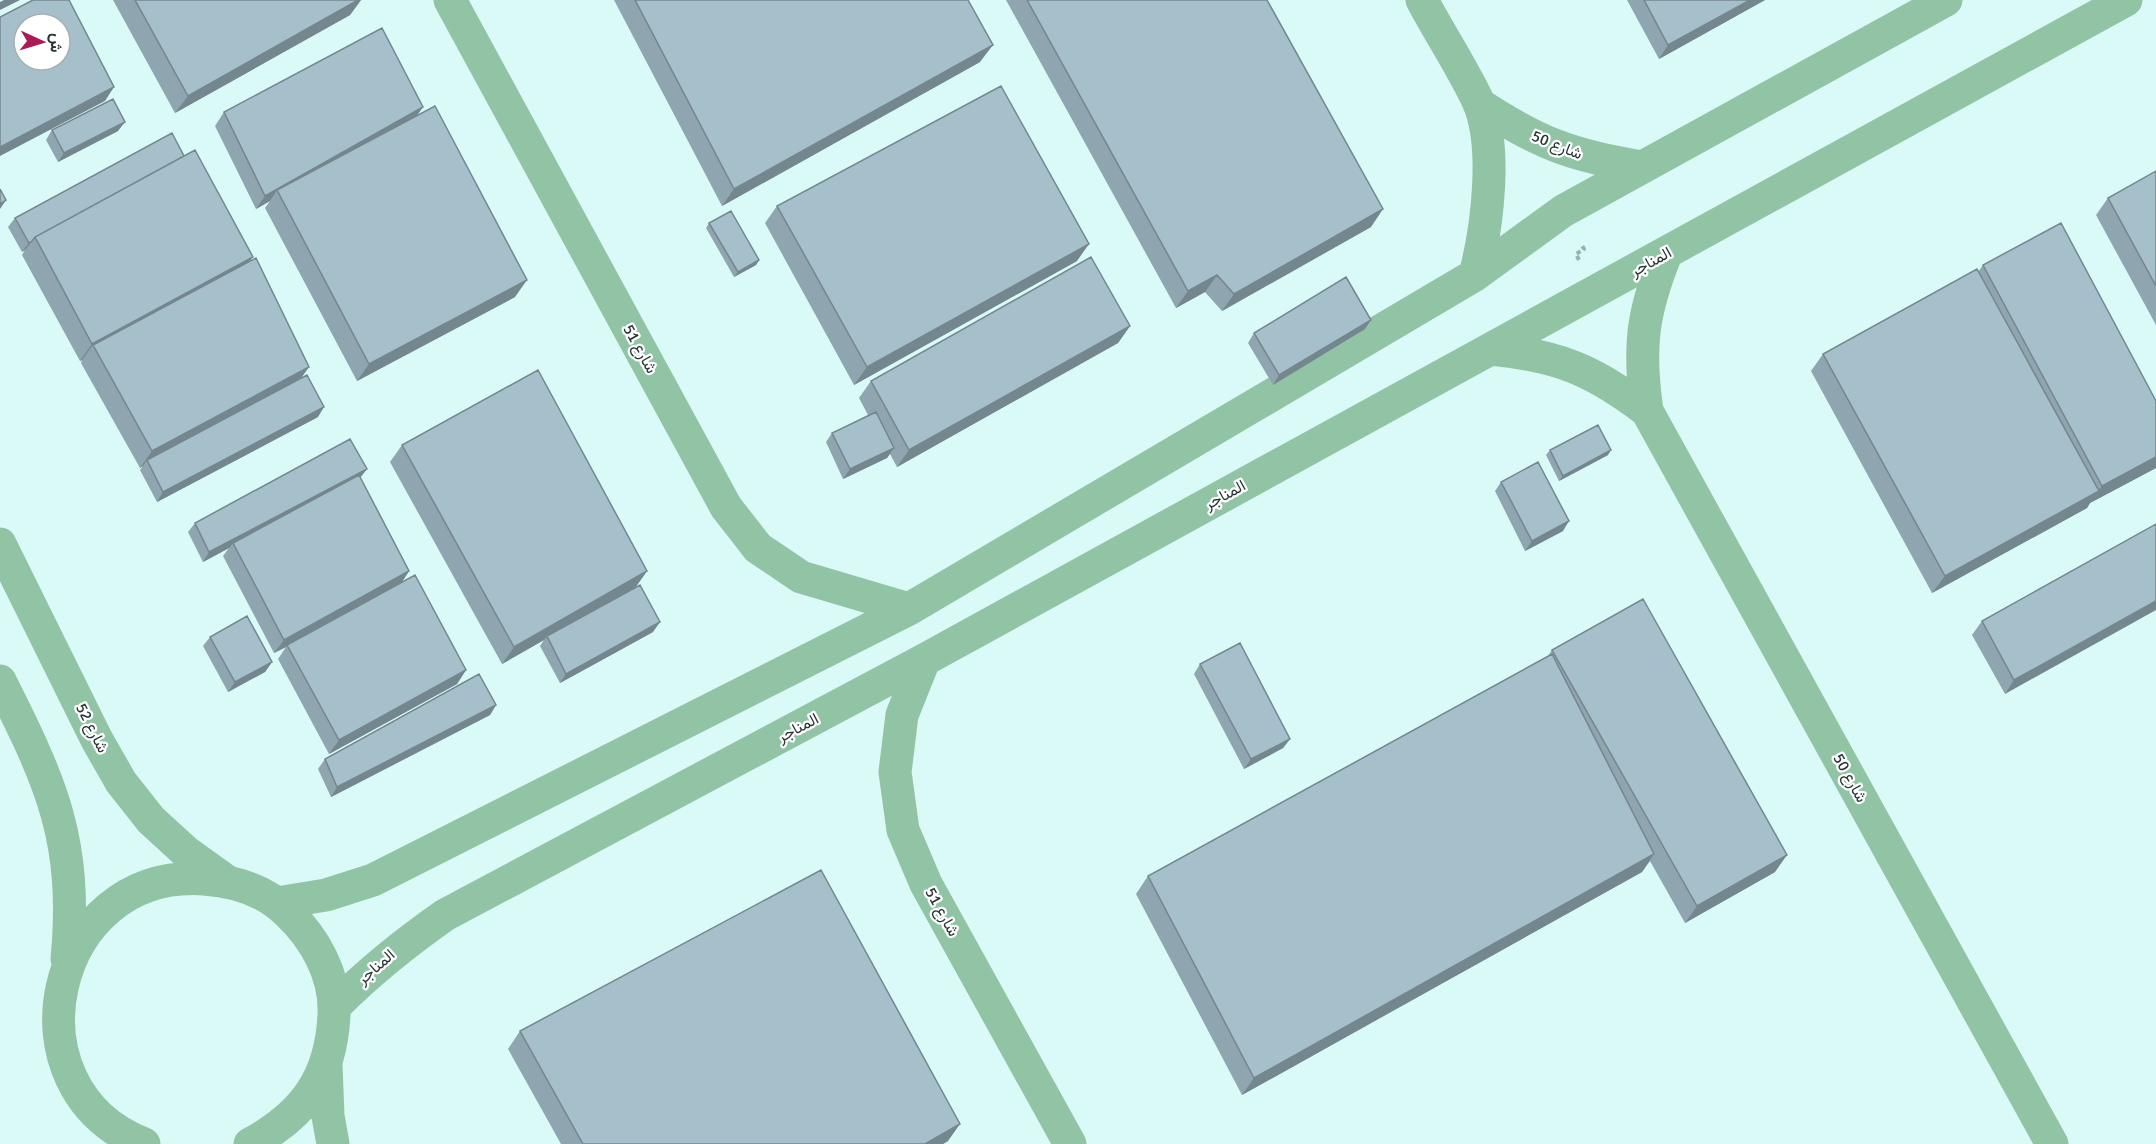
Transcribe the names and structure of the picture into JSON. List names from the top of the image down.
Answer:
{
  "streets": {
    "street": [
      "شارع 50",
      "المناجر",
      "شارع 51",
      "شارع 52"
    ]
  },
  "crossings": [
    ["شارع 50", "المناجر"],
    ["المناجر", "شارع 51"]
  ],
  "north": "right"
}
